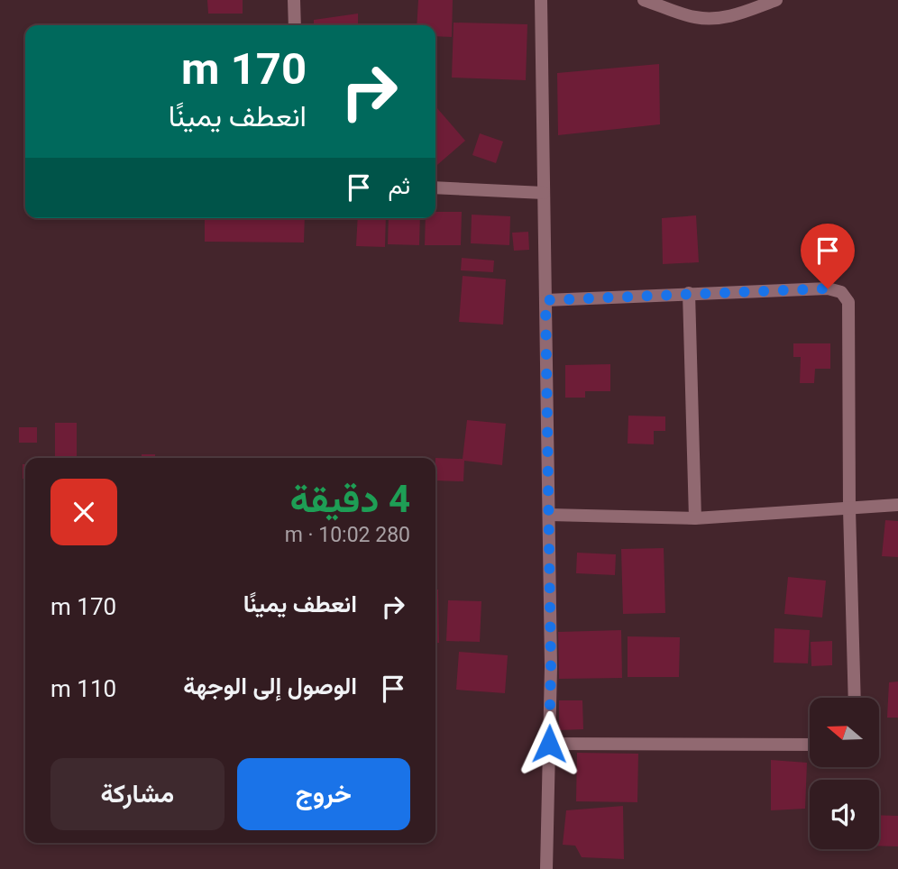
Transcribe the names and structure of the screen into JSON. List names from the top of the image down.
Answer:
{
  "north": "left",
  "page": {
    "turn": ["170 m", "انعطف يمينًا"],
    "then": "ثم",
    "heading": ["4 دقيقة", "280 m · 10:02"],
    "list": [
      {
        "name": "انعطف يمينًا",
        "value": "170 m"
      },
      {
        "name": "الوصول إلى الوجهة",
        "value": "110 m"
      }
    ],
    "buttons": ["خروج", "مشاركة"]
  }
}
